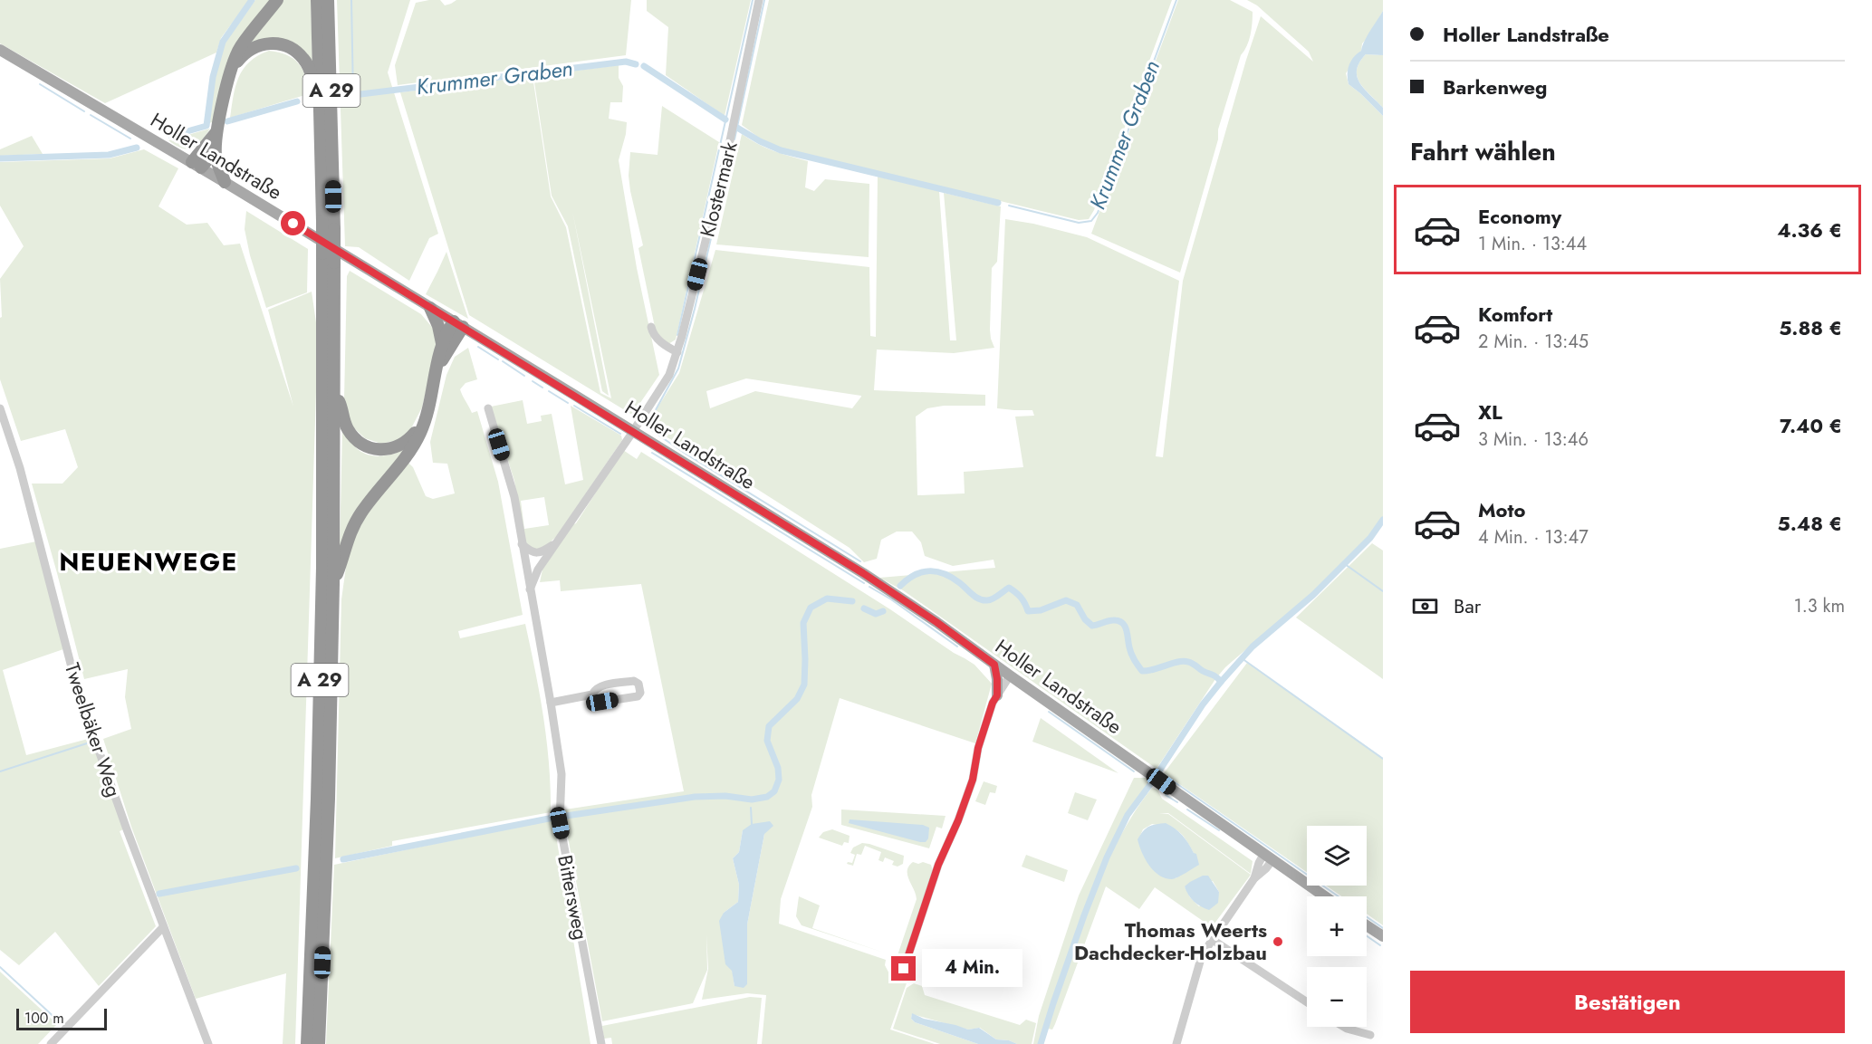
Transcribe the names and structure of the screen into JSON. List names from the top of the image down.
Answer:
{
  "streets": {
    "highway": ["A 29"],
    "main road": ["Holler Landstraße"],
    "street": ["Klostermark", "Tweelbäker Weg", "Bittersweg"]
  },
  "crossings": [
    ["Holler Landstraße", "Klostermark"]
  ],
  "districts": ["NEUENWEGE"],
  "water": ["Krummer Graben"],
  "places": ["Thomas Weerts Dachdecker-Holzbau"],
  "scale_bar": "100 m",
  "page": {
    "banner": ["Holler Landstraße", "Barkenweg"],
    "heading": "Fahrt wählen",
    "list": [
      {
        "name": "Economy",
        "note": "1 Min. · 13:44",
        "value": "4.36 €"
      },
      {
        "name": "Komfort",
        "note": "2 Min. · 13:45",
        "value": "5.88 €"
      },
      {
        "name": "XL",
        "note": "3 Min. · 13:46",
        "value": "7.40 €"
      },
      {
        "name": "Moto",
        "note": "4 Min. · 13:47",
        "value": "5.48 €"
      }
    ],
    "pay": ["Bar", "1.3 km"],
    "map_buttons": ["+", "−"],
    "bubble": "4 Min.",
    "buttons": "Bestätigen",
    "scale": "100 m"
  }
}
